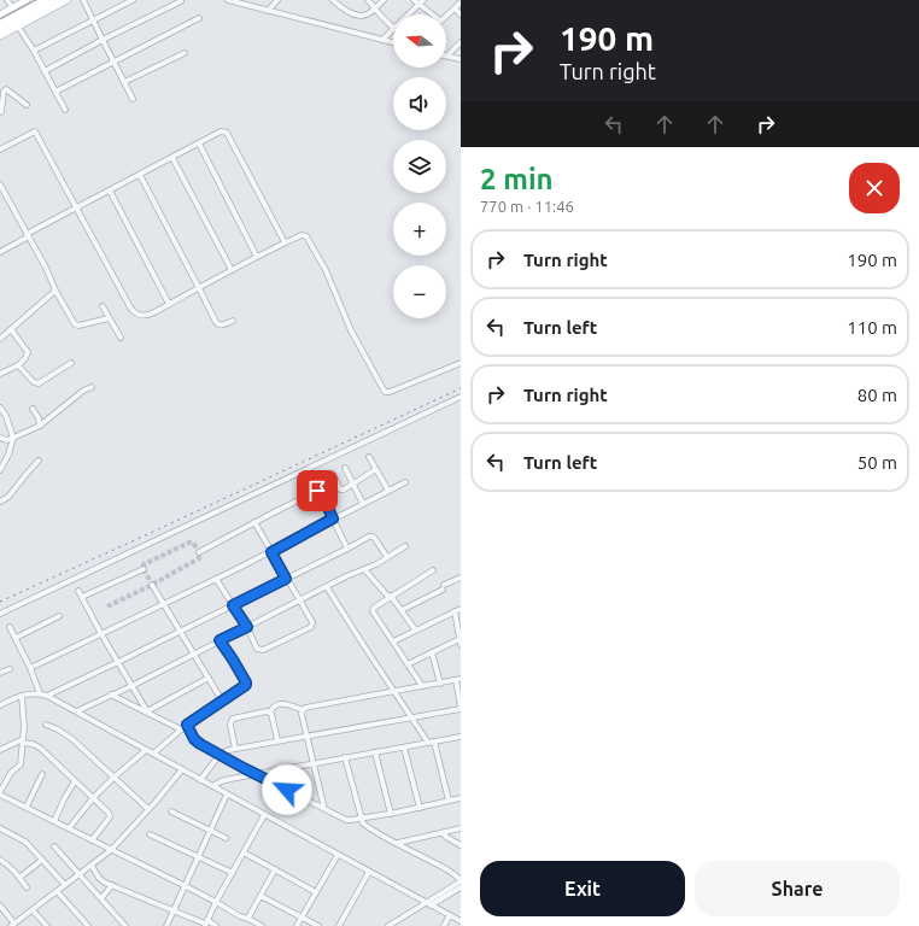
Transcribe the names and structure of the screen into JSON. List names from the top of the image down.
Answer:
{
  "north": "left",
  "page": {
    "turn": ["190 m", "Turn right"],
    "map_buttons": ["+", "−"],
    "heading": ["2 min", "770 m · 11:46"],
    "list": [
      {
        "name": "Turn right",
        "value": "190 m"
      },
      {
        "name": "Turn left",
        "value": "110 m"
      },
      {
        "name": "Turn right",
        "value": "80 m"
      },
      {
        "name": "Turn left",
        "value": "50 m"
      }
    ],
    "buttons": ["Exit", "Share"]
  }
}
